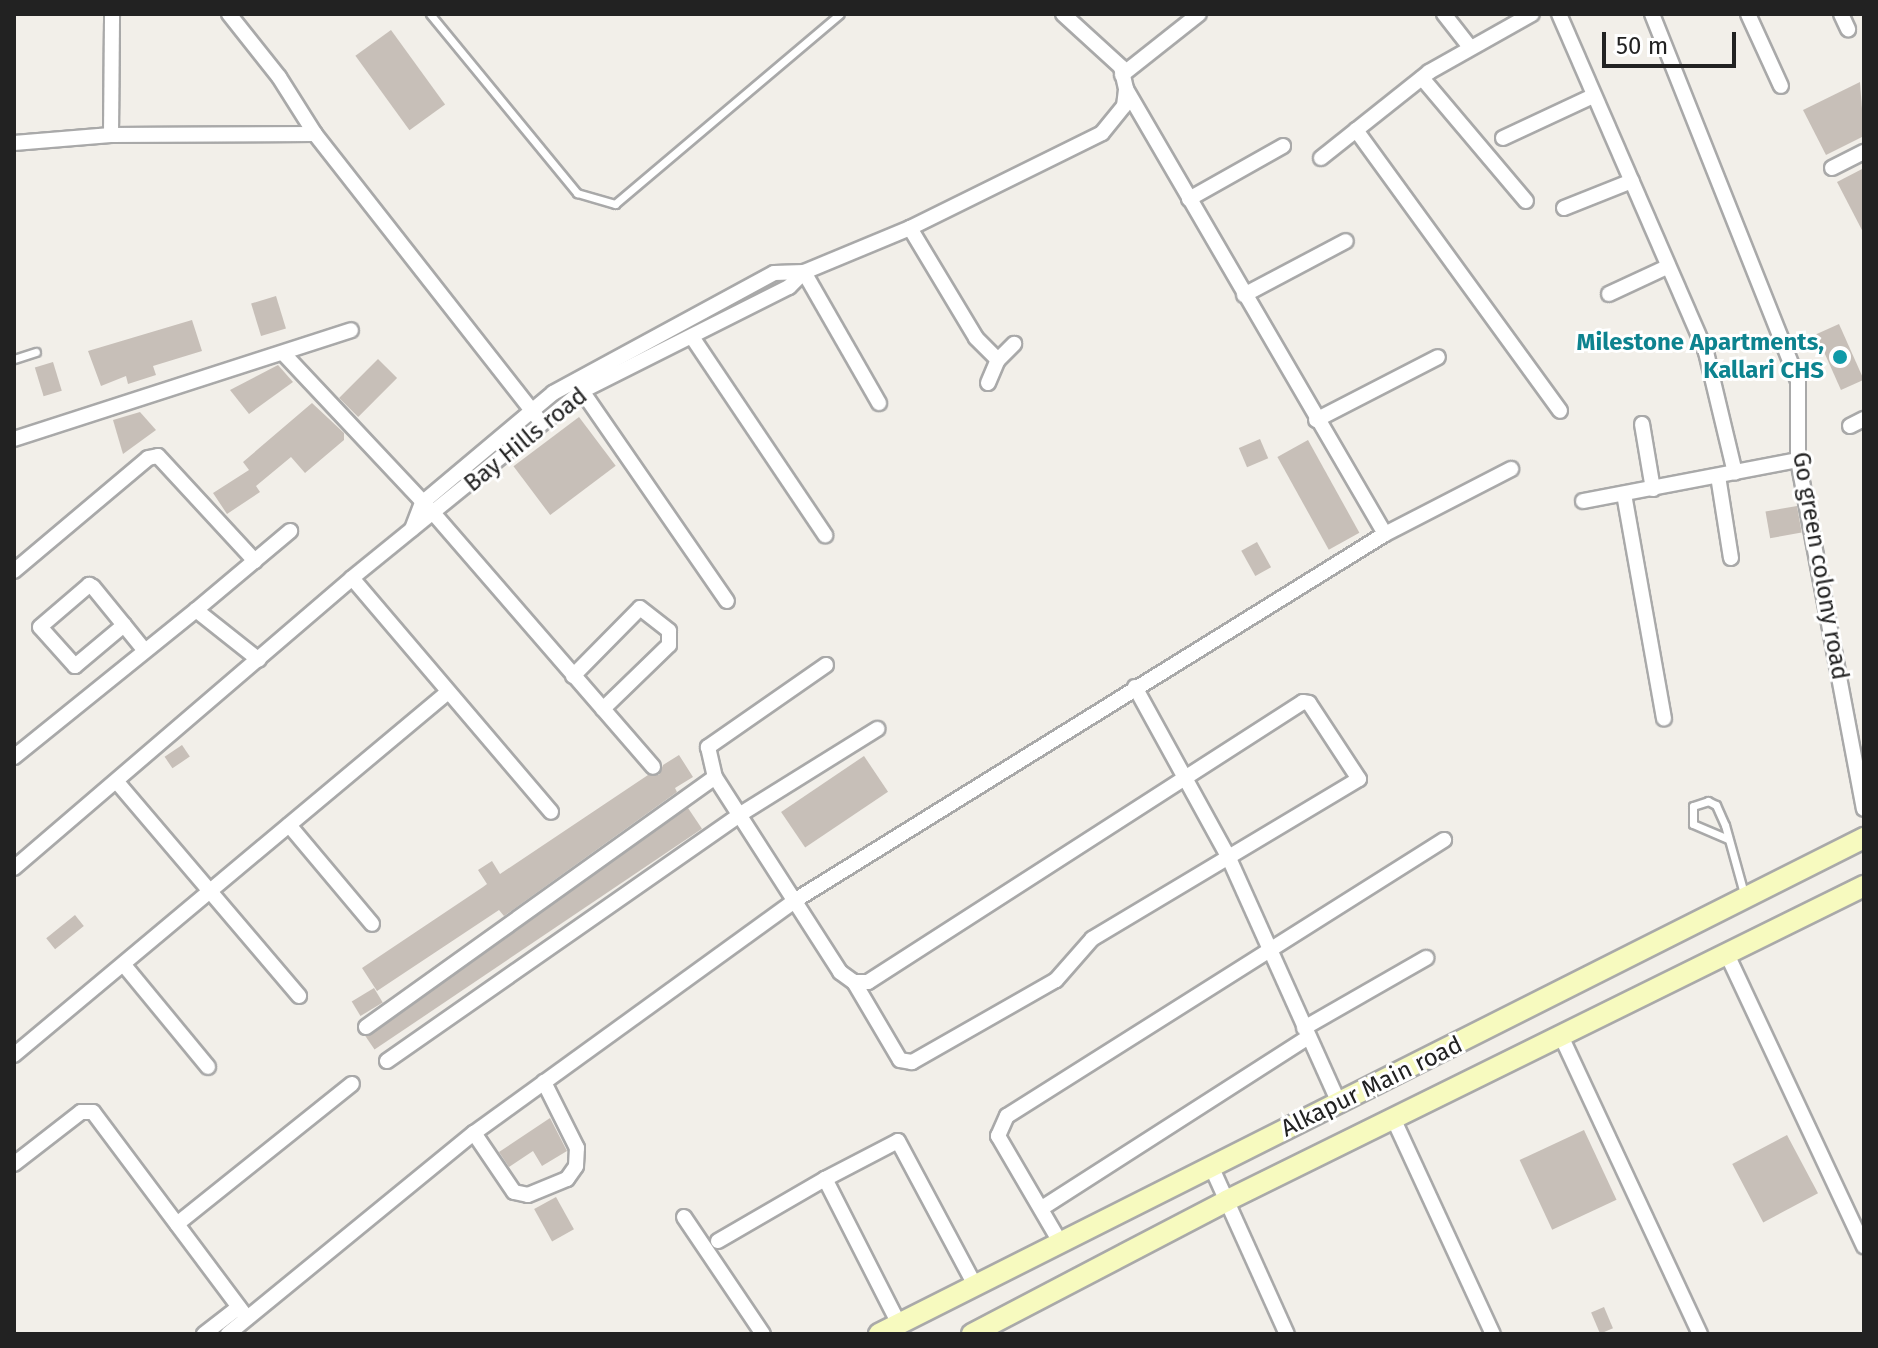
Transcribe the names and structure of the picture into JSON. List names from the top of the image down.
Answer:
{
  "streets": {
    "street": ["Bay Hills road", "Go green colony road", "Alkapur Main road"]
  },
  "places": ["Milestone Apartments, Kallari CHS"],
  "scale_bar": "50 m"
}
